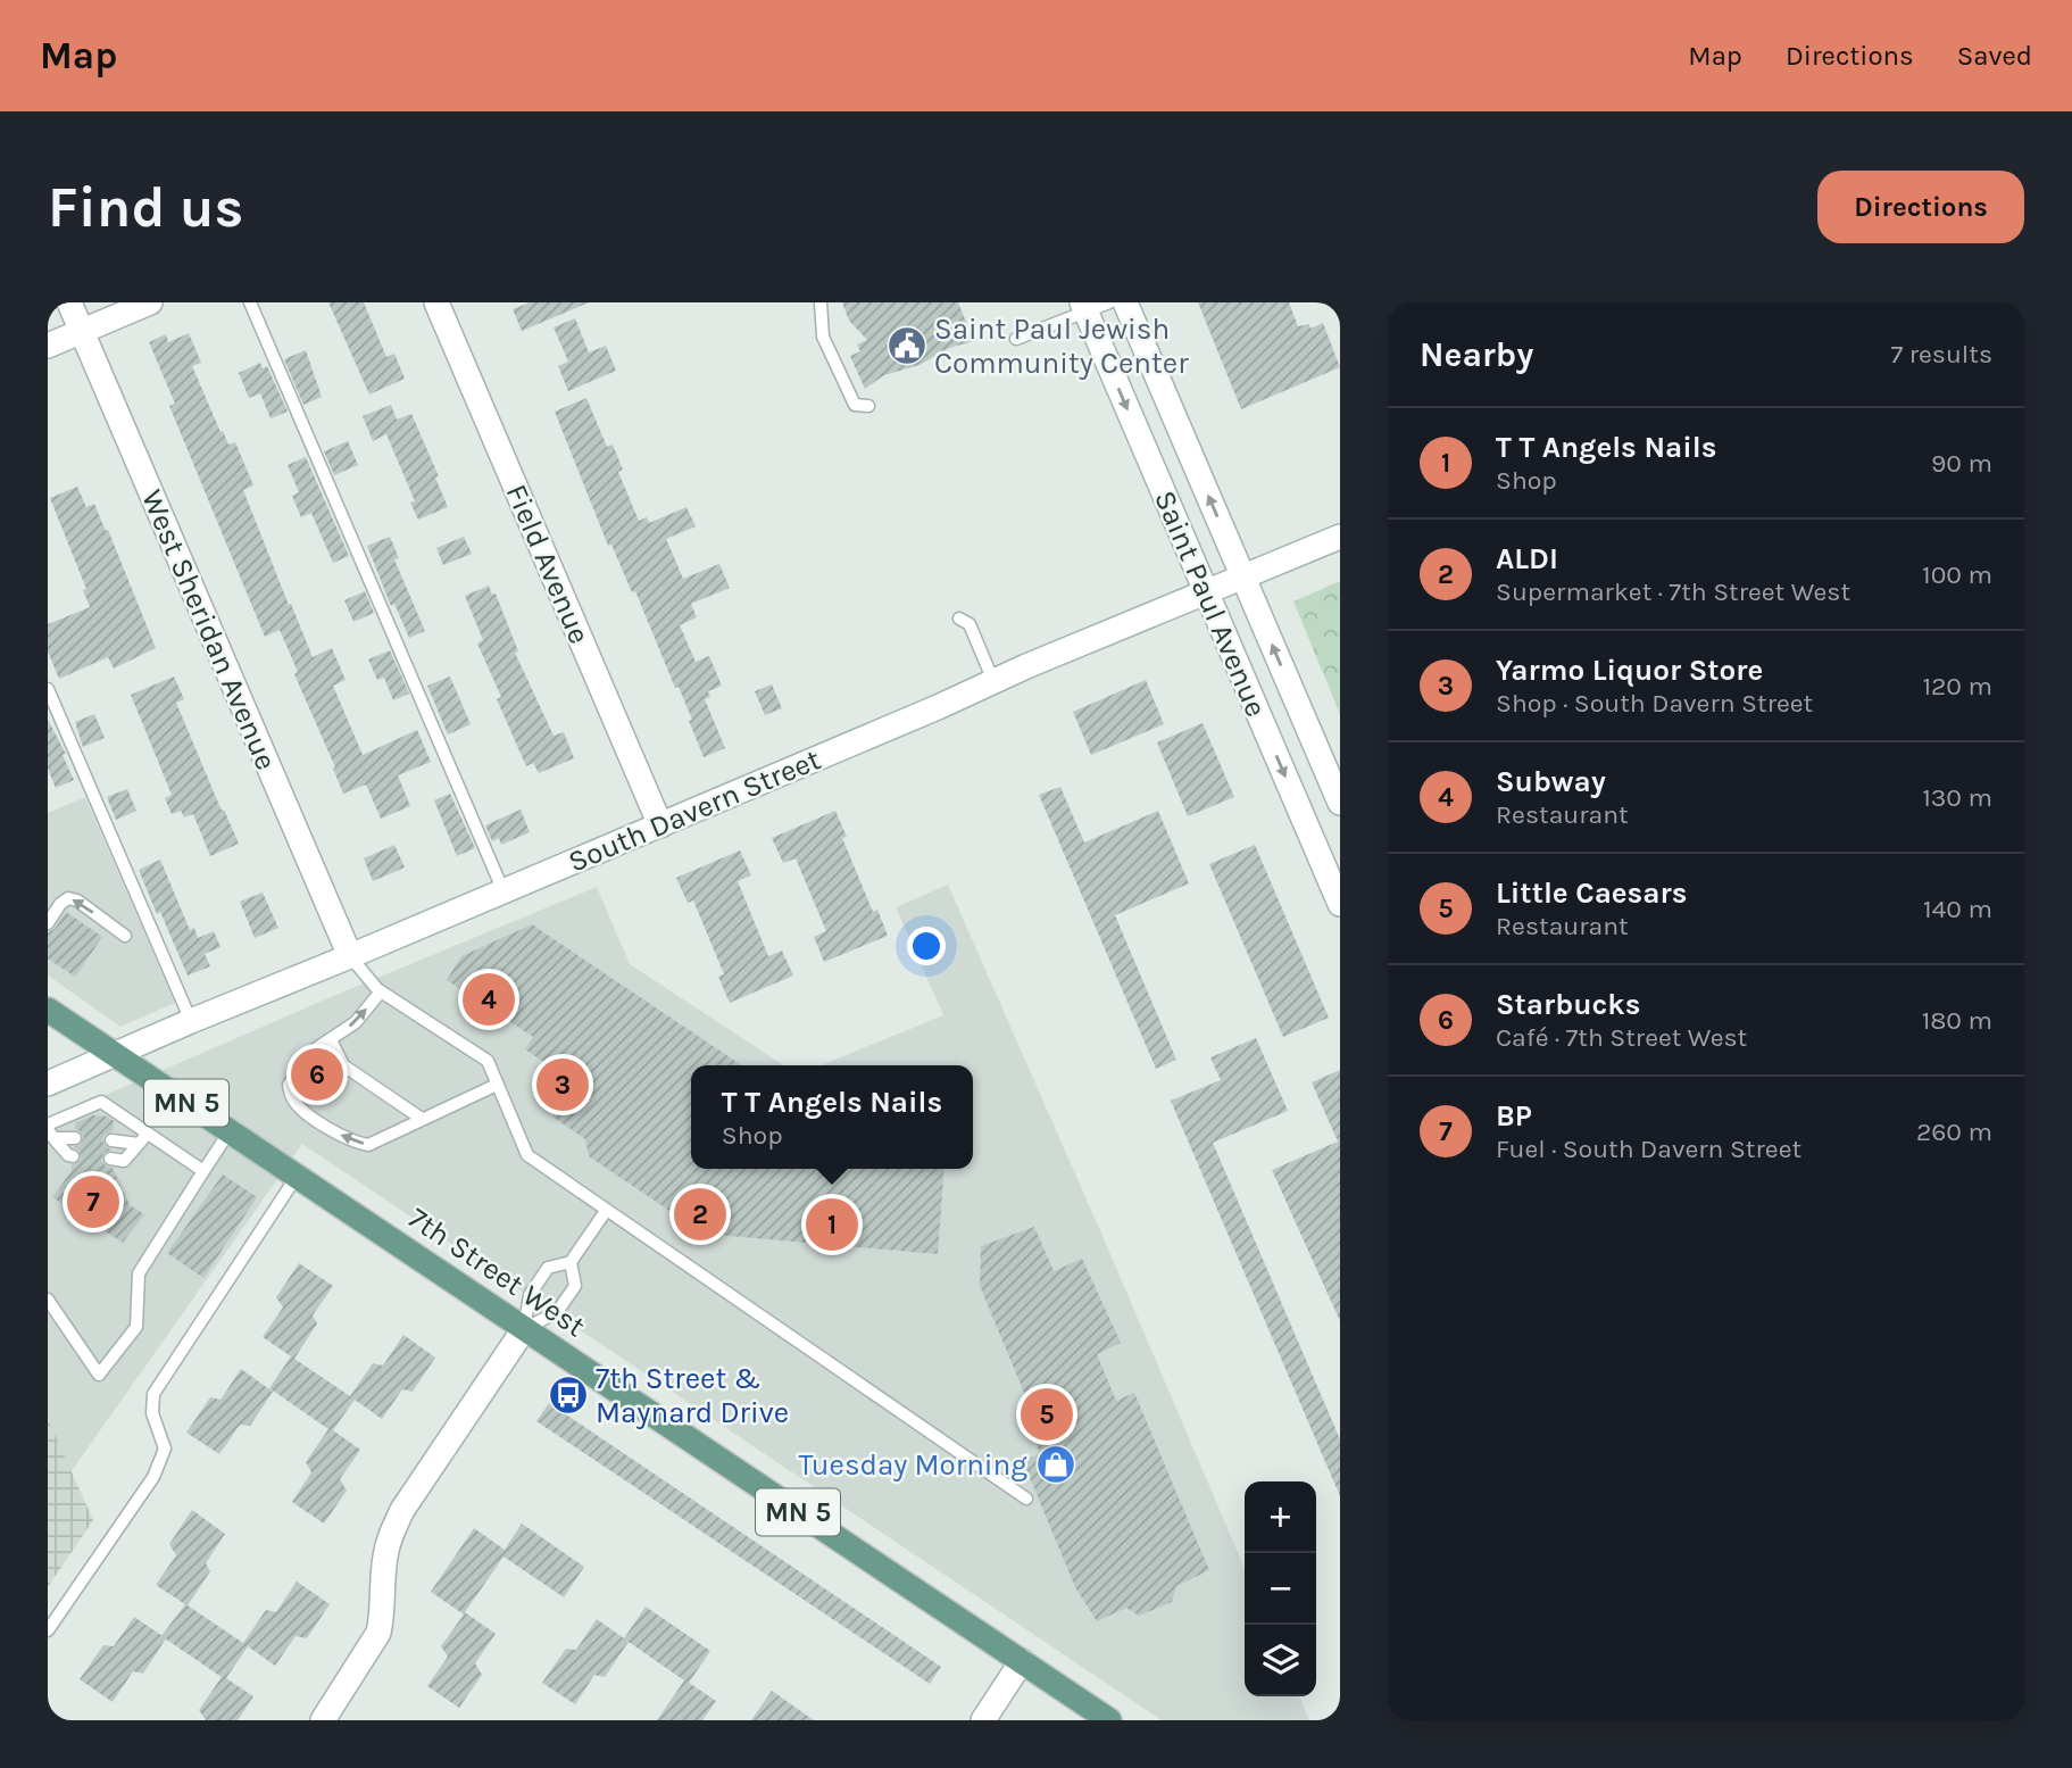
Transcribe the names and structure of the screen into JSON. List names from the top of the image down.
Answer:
{
  "streets": {
    "main road": ["MN 5", "7th Street West"],
    "street": [
      "Field Avenue",
      "Saint Paul Avenue",
      "West Sheridan Avenue",
      "South Davern Street"
    ]
  },
  "crossings": [
    ["Field Avenue", "South Davern Street"],
    ["Saint Paul Avenue", "South Davern Street"],
    ["West Sheridan Avenue", "South Davern Street"],
    ["South Davern Street", "7th Street West"]
  ],
  "places": {
    "public building": ["Saint Paul Jewish Community Center"],
    "bus stop": ["7th Street & Maynard Drive"],
    "shop": ["Tuesday Morning"]
  },
  "page": {
    "header": "Map",
    "nav": ["Map", "Directions", "Saved"],
    "buttons": "Directions",
    "title": "Find us",
    "heading": ["Nearby", "7 results"],
    "list": [
      {
        "mark": "1",
        "name": "T T Angels Nails",
        "note": "Shop",
        "value": "90 m"
      },
      {
        "mark": "2",
        "name": "ALDI",
        "note": "Supermarket · 7th Street West",
        "value": "100 m"
      },
      {
        "mark": "3",
        "name": "Yarmo Liquor Store",
        "note": "Shop · South Davern Street",
        "value": "120 m"
      },
      {
        "mark": "4",
        "name": "Subway",
        "note": "Restaurant",
        "value": "130 m"
      },
      {
        "mark": "5",
        "name": "Little Caesars",
        "note": "Restaurant",
        "value": "140 m"
      },
      {
        "mark": "6",
        "name": "Starbucks",
        "note": "Café · 7th Street West",
        "value": "180 m"
      },
      {
        "mark": "7",
        "name": "BP",
        "note": "Fuel · South Davern Street",
        "value": "260 m"
      }
    ],
    "pins": [
      "4",
      "6",
      "3",
      "7",
      "2",
      "1",
      "5"
    ],
    "popup": ["T T Angels Nails", "Shop"],
    "map_buttons": ["+", "−"]
  }
}
